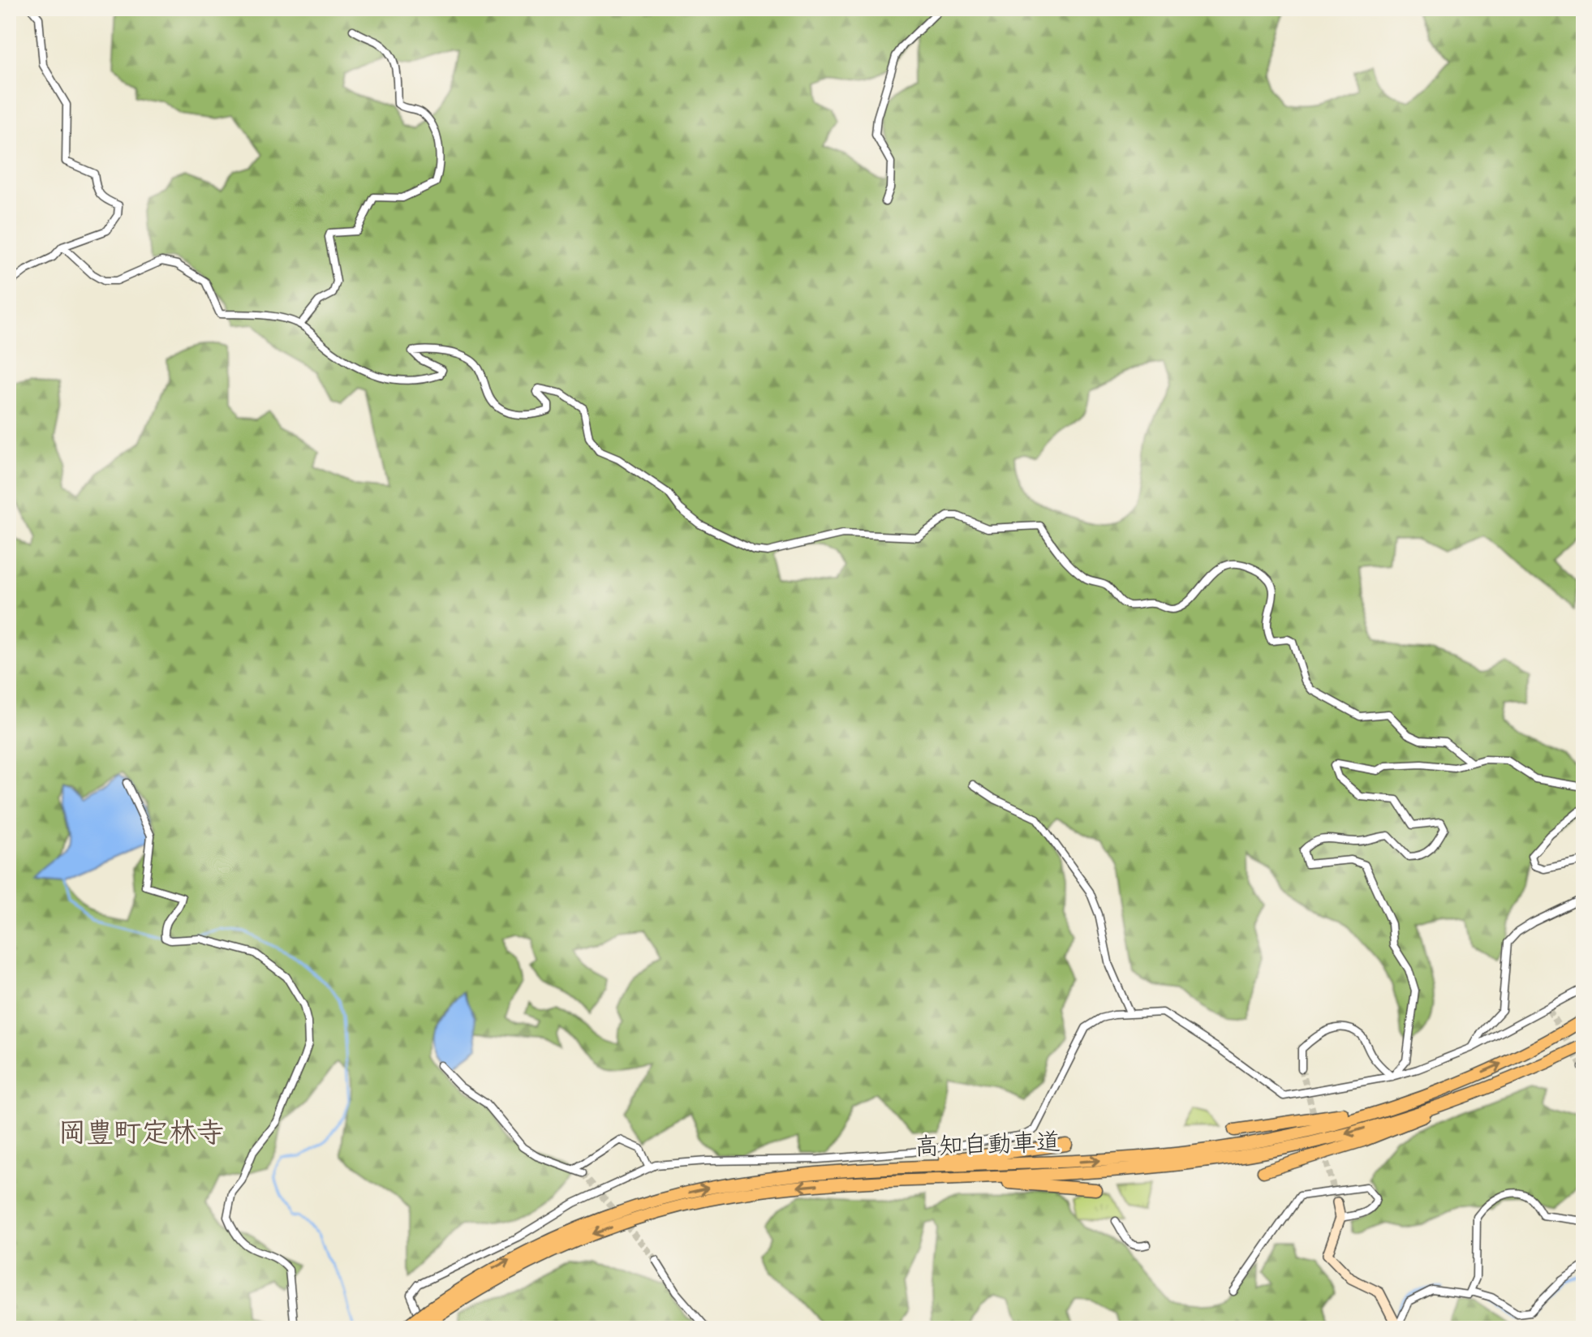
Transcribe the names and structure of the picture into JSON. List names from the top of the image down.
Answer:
{
  "streets": {
    "highway": ["高知自動車道"]
  },
  "districts": ["岡豊町定林寺"]
}
